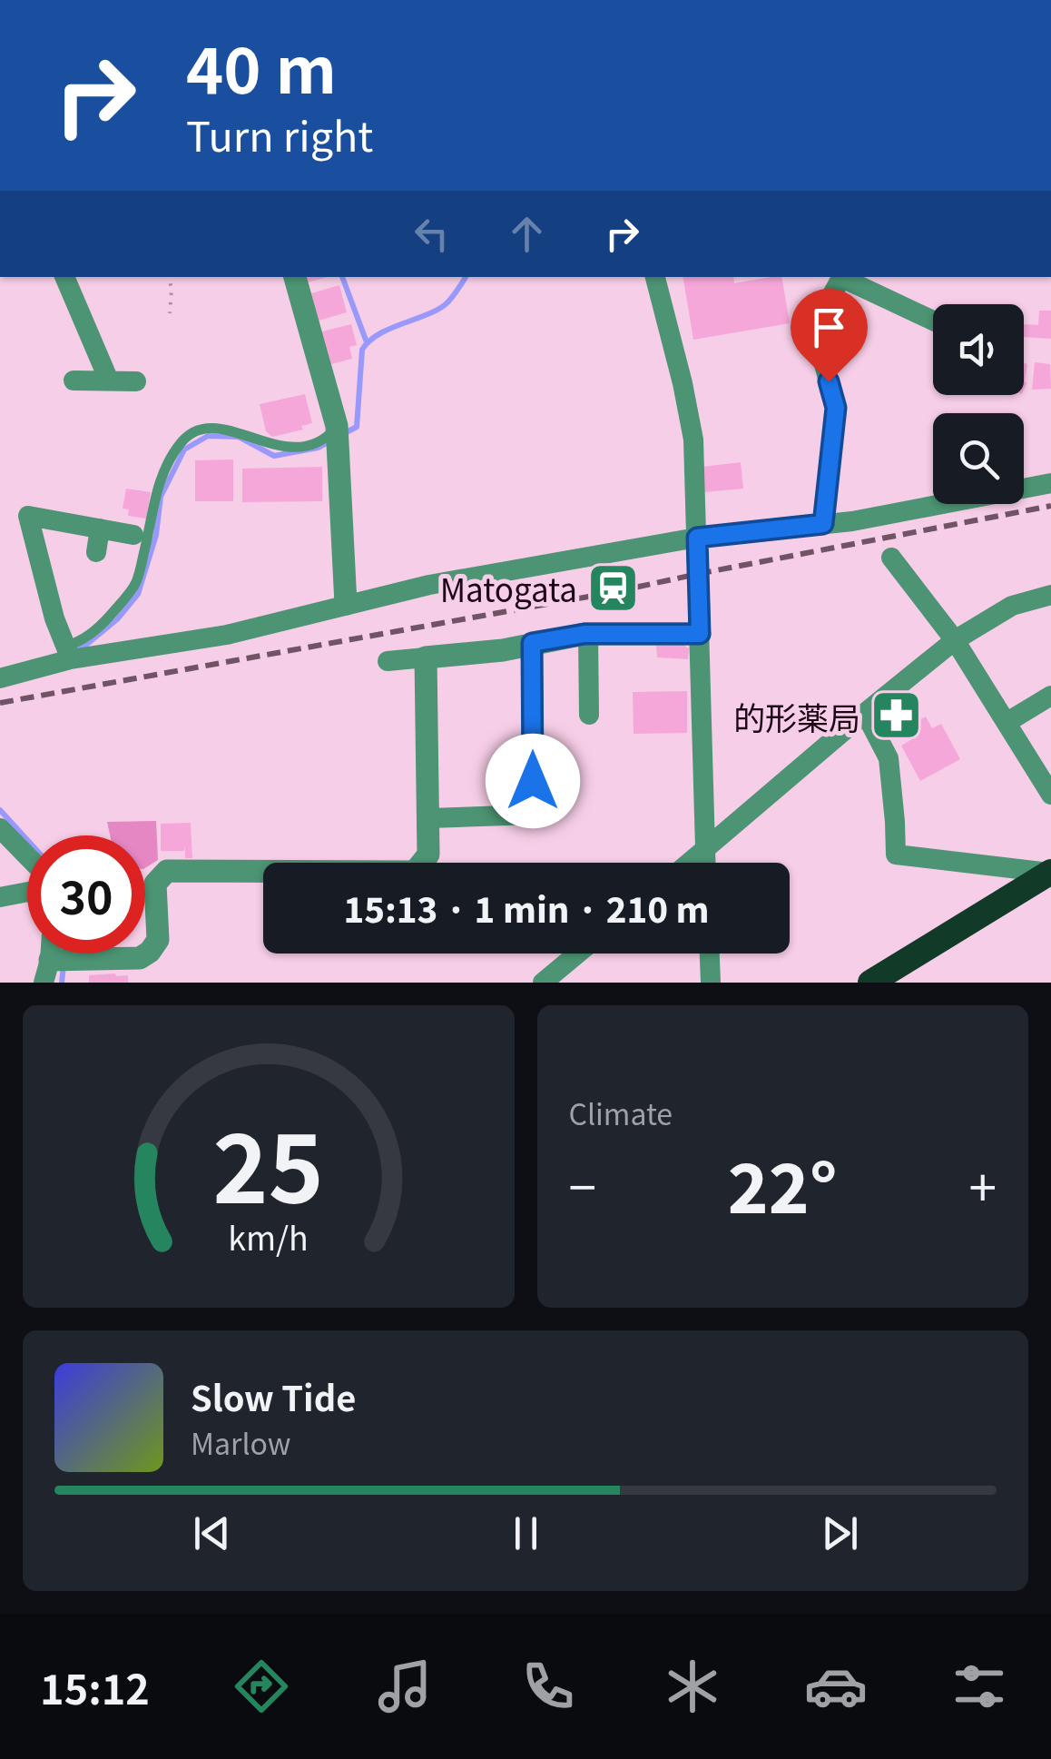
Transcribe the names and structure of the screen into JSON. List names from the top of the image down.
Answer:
{
  "places": {
    "station": ["Matogata"],
    "pharmacy": ["的形薬局"]
  },
  "page": {
    "turn": ["40 m", "Turn right"],
    "limit": "30",
    "trip": "15:13 · 1 min · 210 m",
    "tile": "Climate",
    "heat": ["−", "22°", "+"],
    "song": ["Slow Tide", "Marlow"],
    "tabs": "15:12",
    "gauge": ["25", "km/h"]
  }
}
